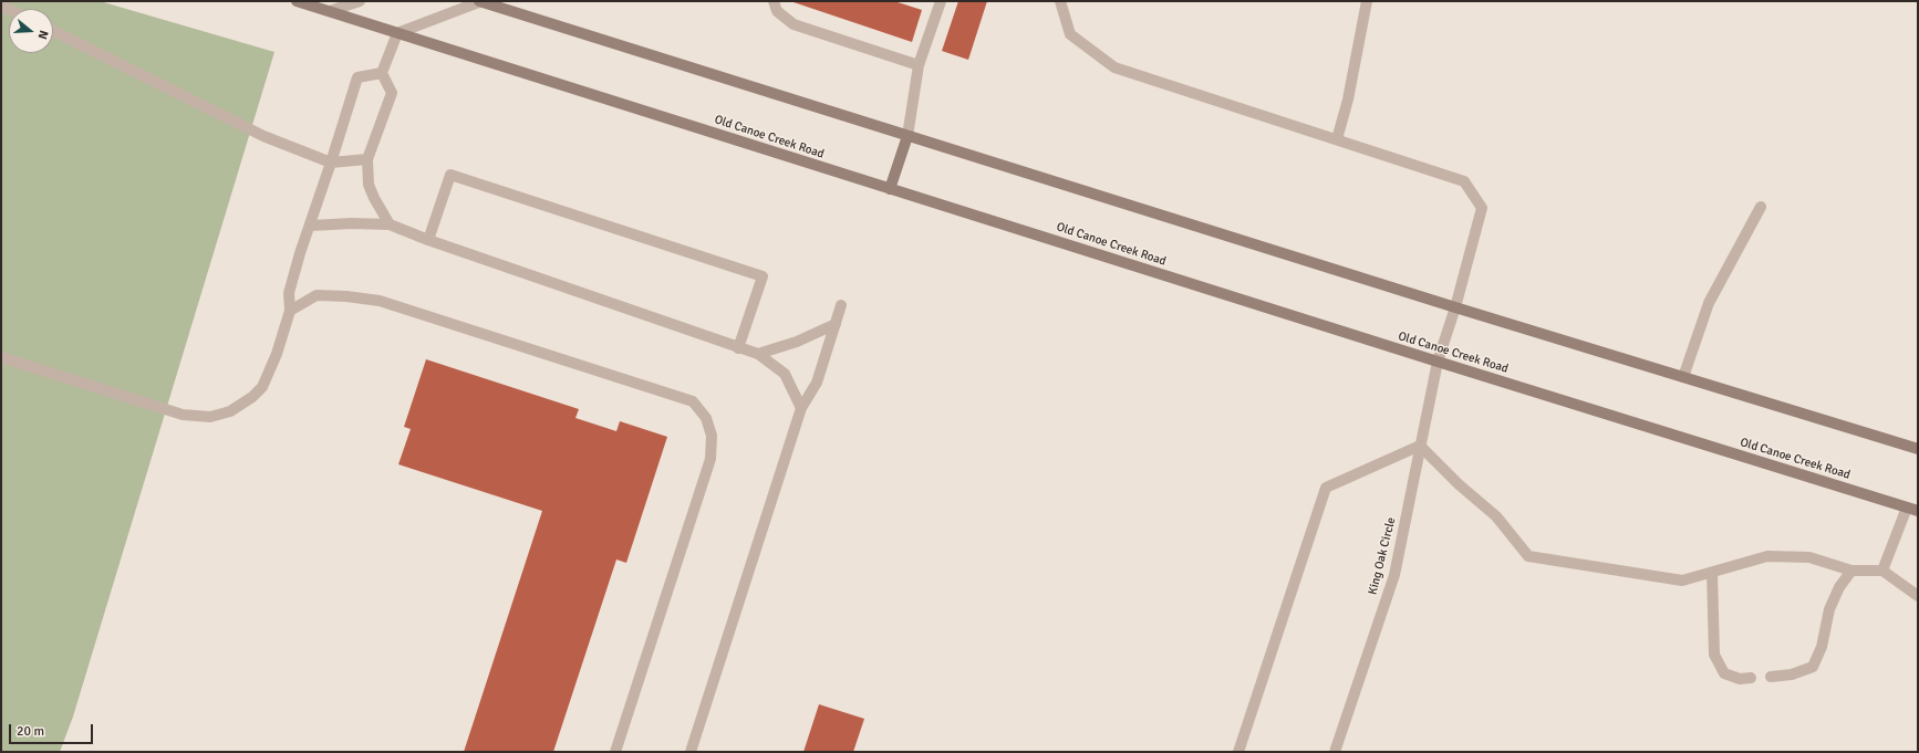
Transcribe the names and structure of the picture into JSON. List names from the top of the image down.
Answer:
{
  "streets": {
    "main road": ["Old Canoe Creek Road"],
    "street": ["King Oak Circle"]
  },
  "crossings": [
    ["Old Canoe Creek Road", "King Oak Circle"]
  ],
  "scale_bar": "20 m",
  "north": "right"
}
